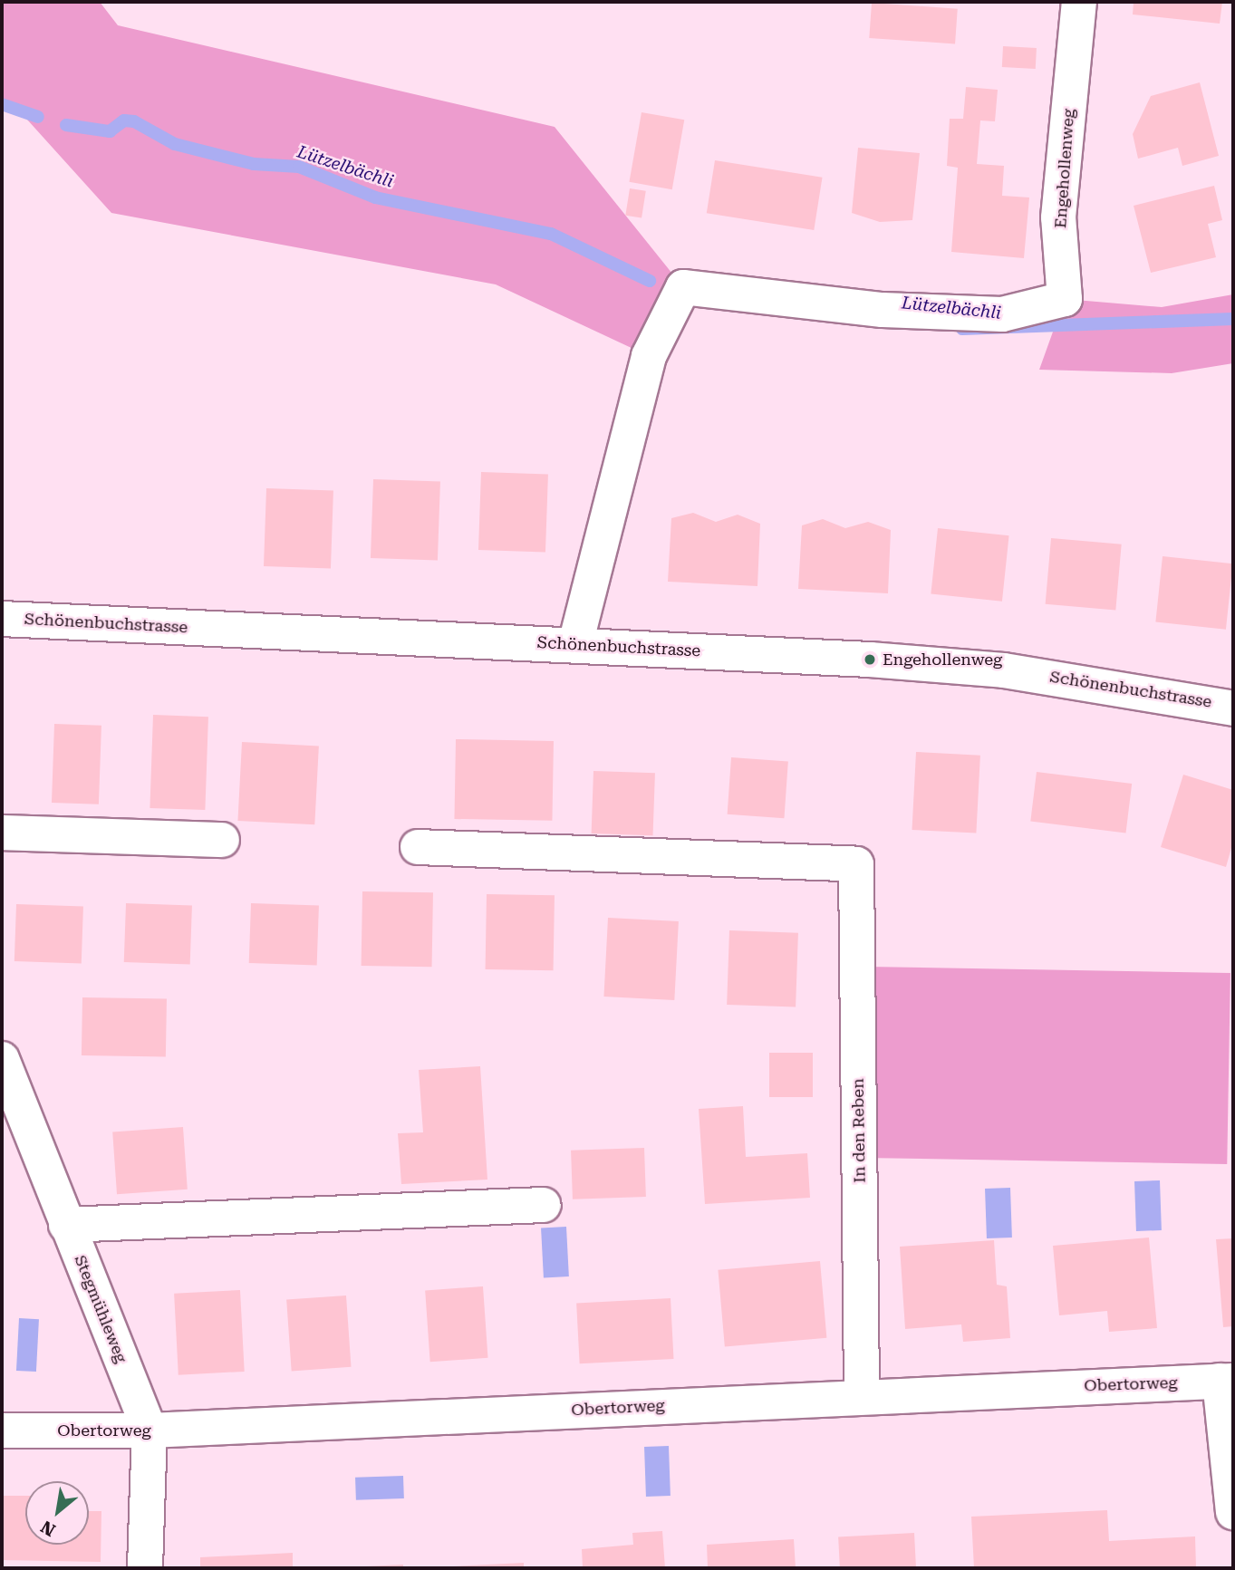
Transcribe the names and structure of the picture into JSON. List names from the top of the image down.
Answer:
{
  "streets": {
    "street": [
      "Engehollenweg",
      "Schönenbuchstrasse",
      "In den Reben",
      "Stegmühleweg",
      "Obertorweg"
    ]
  },
  "crossings": [
    ["Engehollenweg", "Schönenbuchstrasse"],
    ["In den Reben", "Obertorweg"],
    ["Stegmühleweg", "Obertorweg"]
  ],
  "water": ["Lützelbächli"],
  "places": ["Engehollenweg"],
  "north": "bottom left"
}
